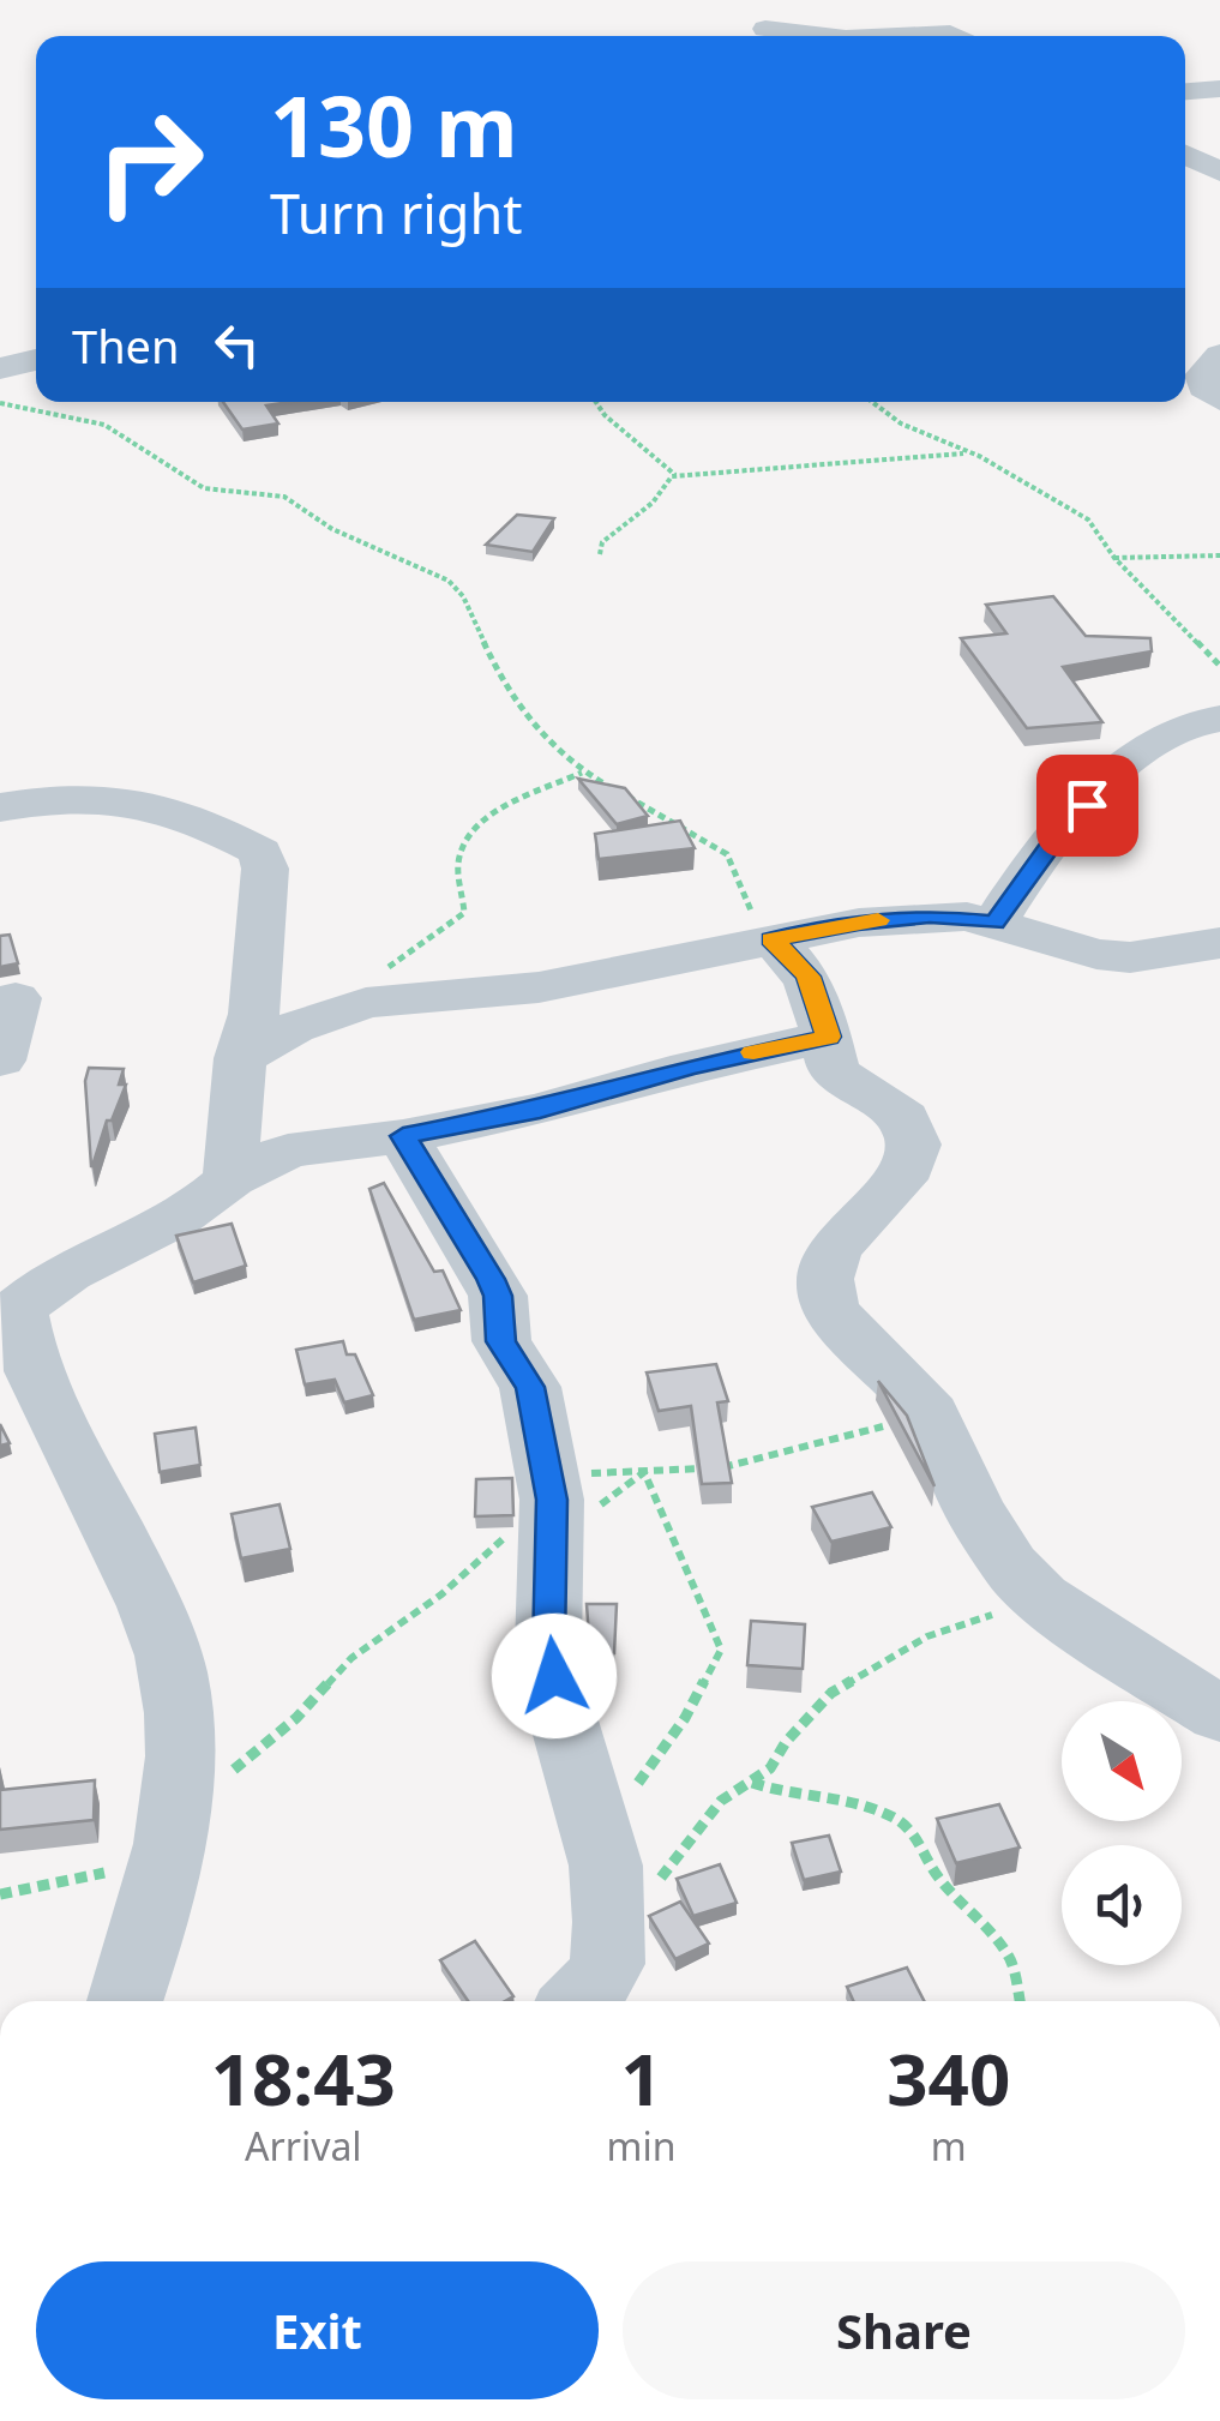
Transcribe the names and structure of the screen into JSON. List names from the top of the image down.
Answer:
{
  "north": "bottom right",
  "page": {
    "turn": ["130 m", "Turn right"],
    "then": "Then",
    "eta": [
      "18:43",
      "Arrival",
      "1",
      "min",
      "340",
      "m"
    ],
    "buttons": ["Exit", "Share"]
  }
}
